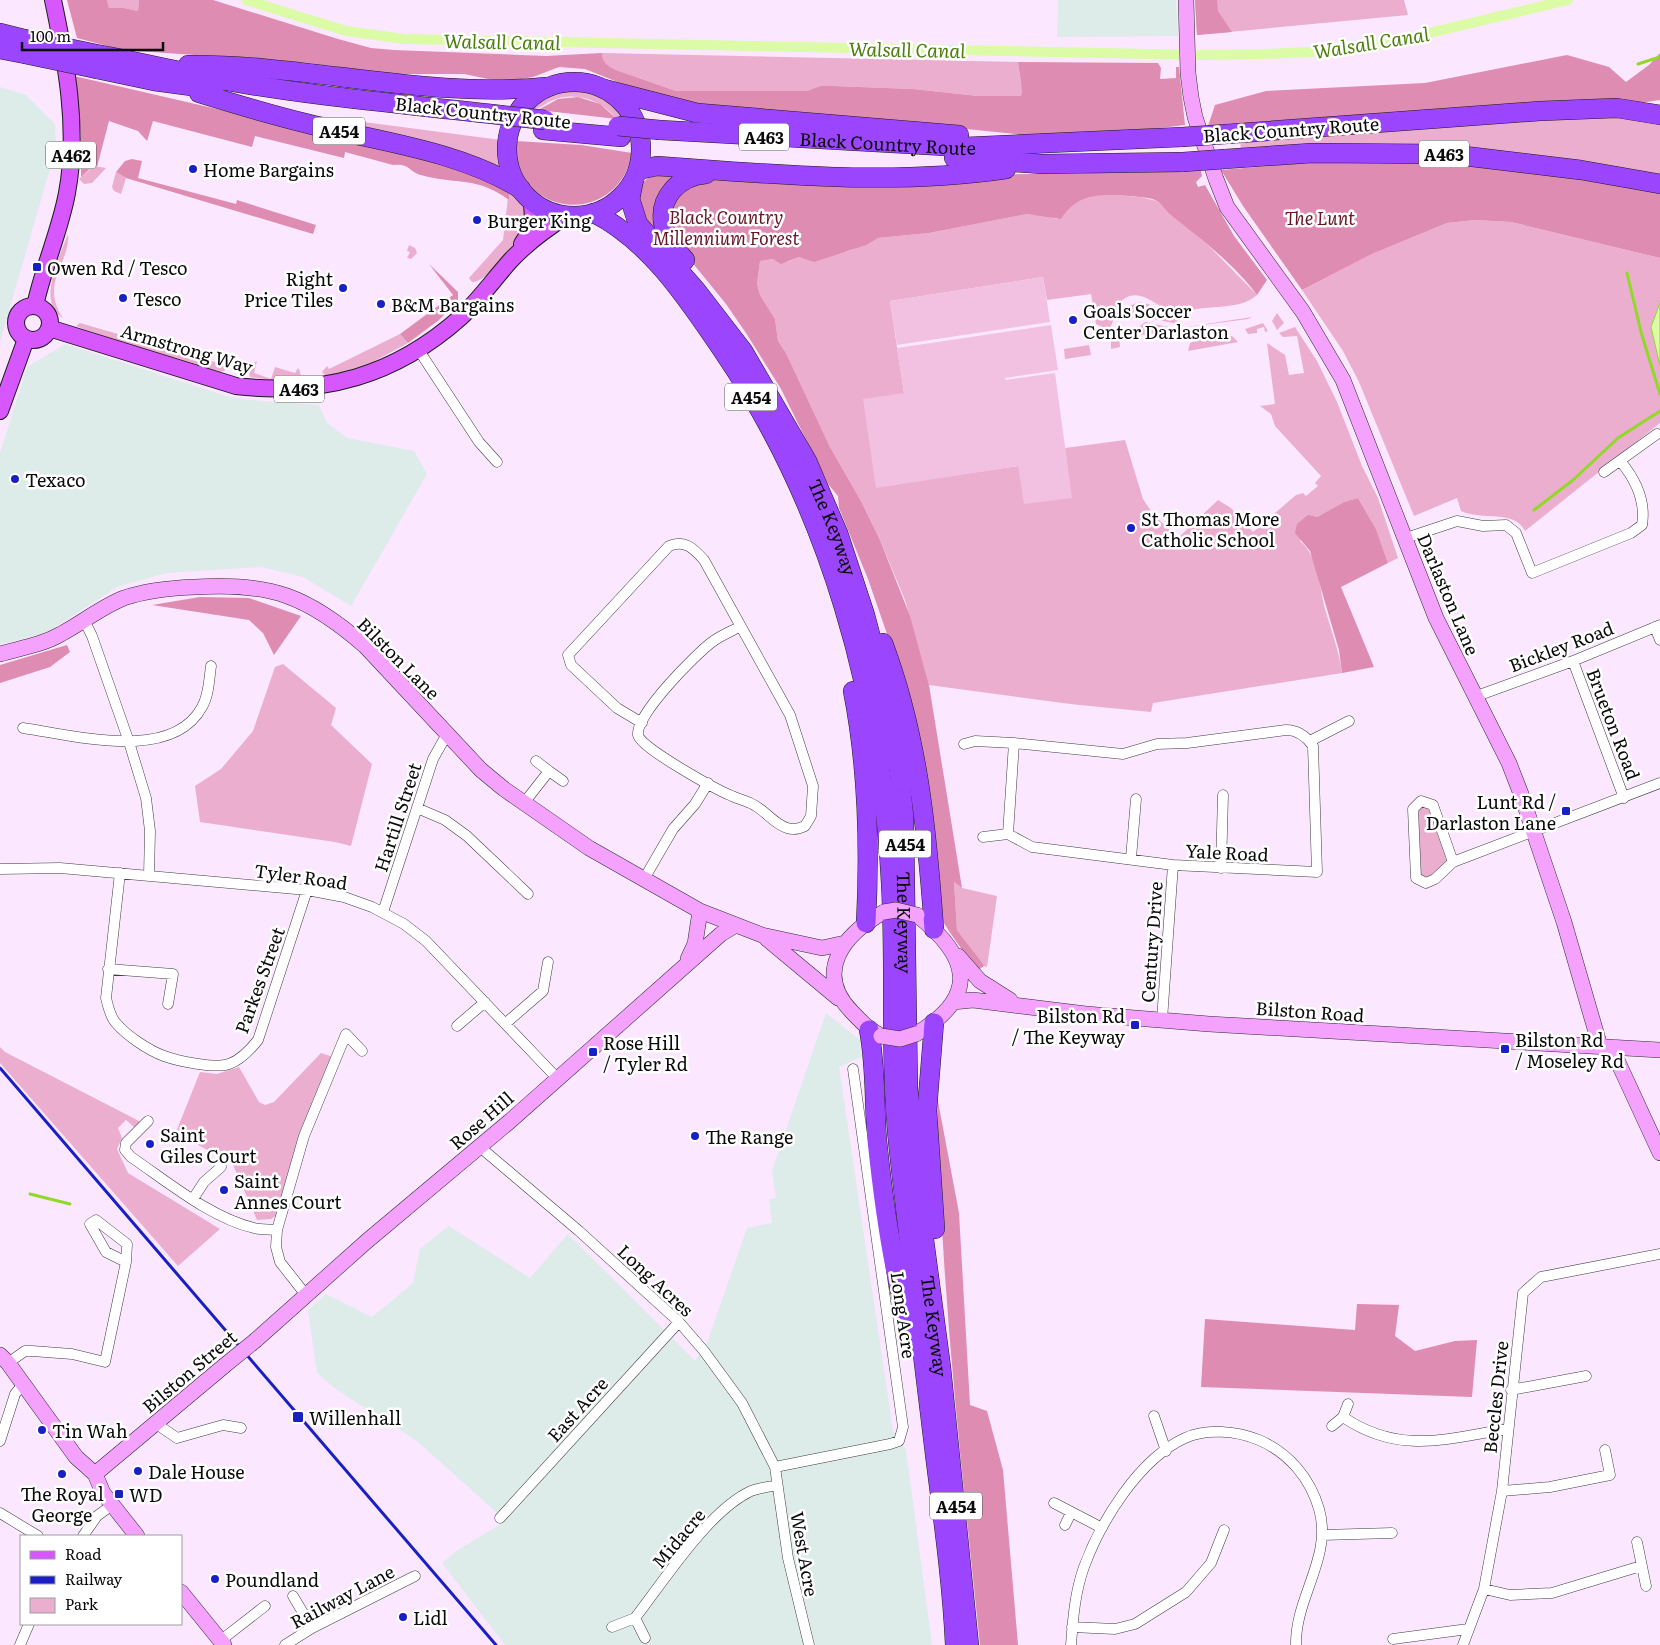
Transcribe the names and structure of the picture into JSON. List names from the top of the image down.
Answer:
{
  "streets": {
    "highway": [
      "Black Country Route",
      "A454",
      "A463",
      "The Keyway"
    ],
    "main road": [
      "A462",
      "Armstrong Way",
      "Darlaston Lane",
      "Bilston Lane",
      "Bilston Road",
      "Rose Hill",
      "Bilston Street"
    ],
    "street": [
      "Bickley Road",
      "Brueton Road",
      "Hartill Street",
      "Yale Road",
      "Tyler Road",
      "Century Drive",
      "Parkes Street",
      "Long Acres",
      "Long Acre",
      "Beccles Drive",
      "East Acre",
      "Midacre",
      "West Acre",
      "Railway Lane"
    ]
  },
  "crossings": [
    ["Black Country Route", "A454"],
    ["A454", "Armstrong Way"],
    ["A454", "The Keyway"],
    ["A462", "Armstrong Way"],
    ["Armstrong Way", "The Keyway"],
    ["Darlaston Lane", "Bickley Road"],
    ["Darlaston Lane", "Bilston Road"],
    ["Bickley Road", "Brueton Road"],
    ["Bilston Lane", "Hartill Street"],
    ["Bilston Lane", "Rose Hill"],
    ["Hartill Street", "Tyler Road"],
    ["Yale Road", "Century Drive"],
    ["Tyler Road", "Parkes Street"],
    ["Tyler Road", "Rose Hill"],
    ["Century Drive", "Bilston Road"],
    ["Rose Hill", "Long Acres"],
    ["Rose Hill", "Bilston Street"],
    ["Long Acres", "Long Acre"],
    ["Long Acres", "East Acre"],
    ["Long Acres", "West Acre"],
    ["Long Acre", "West Acre"],
    ["Midacre", "West Acre"]
  ],
  "water": ["Walsall Canal"],
  "parks": ["Black Country Millennium Forest", "The Lunt"],
  "places": {
    "other": [
      "Home Bargains",
      "Burger King",
      "Right Price Tiles",
      "Tesco",
      "B&M Bargains",
      "Goals Soccer Center Darlaston",
      "Texaco",
      "St Thomas More Catholic School",
      "The Range",
      "Saint Giles Court",
      "Saint Annes Court",
      "Tin Wah",
      "Dale House",
      "The Royal George",
      "Poundland",
      "Lidl"
    ],
    "transit": [
      "Owen Rd / Tesco",
      "Lunt Rd / Darlaston Lane",
      "Bilston Rd / The Keyway",
      "Bilston Rd / Moseley Rd",
      "Rose Hill / Tyler Rd",
      "Willenhall",
      "WD"
    ]
  },
  "legend": ["Road", "Railway", "Park"],
  "scale_bar": "100 m"
}
